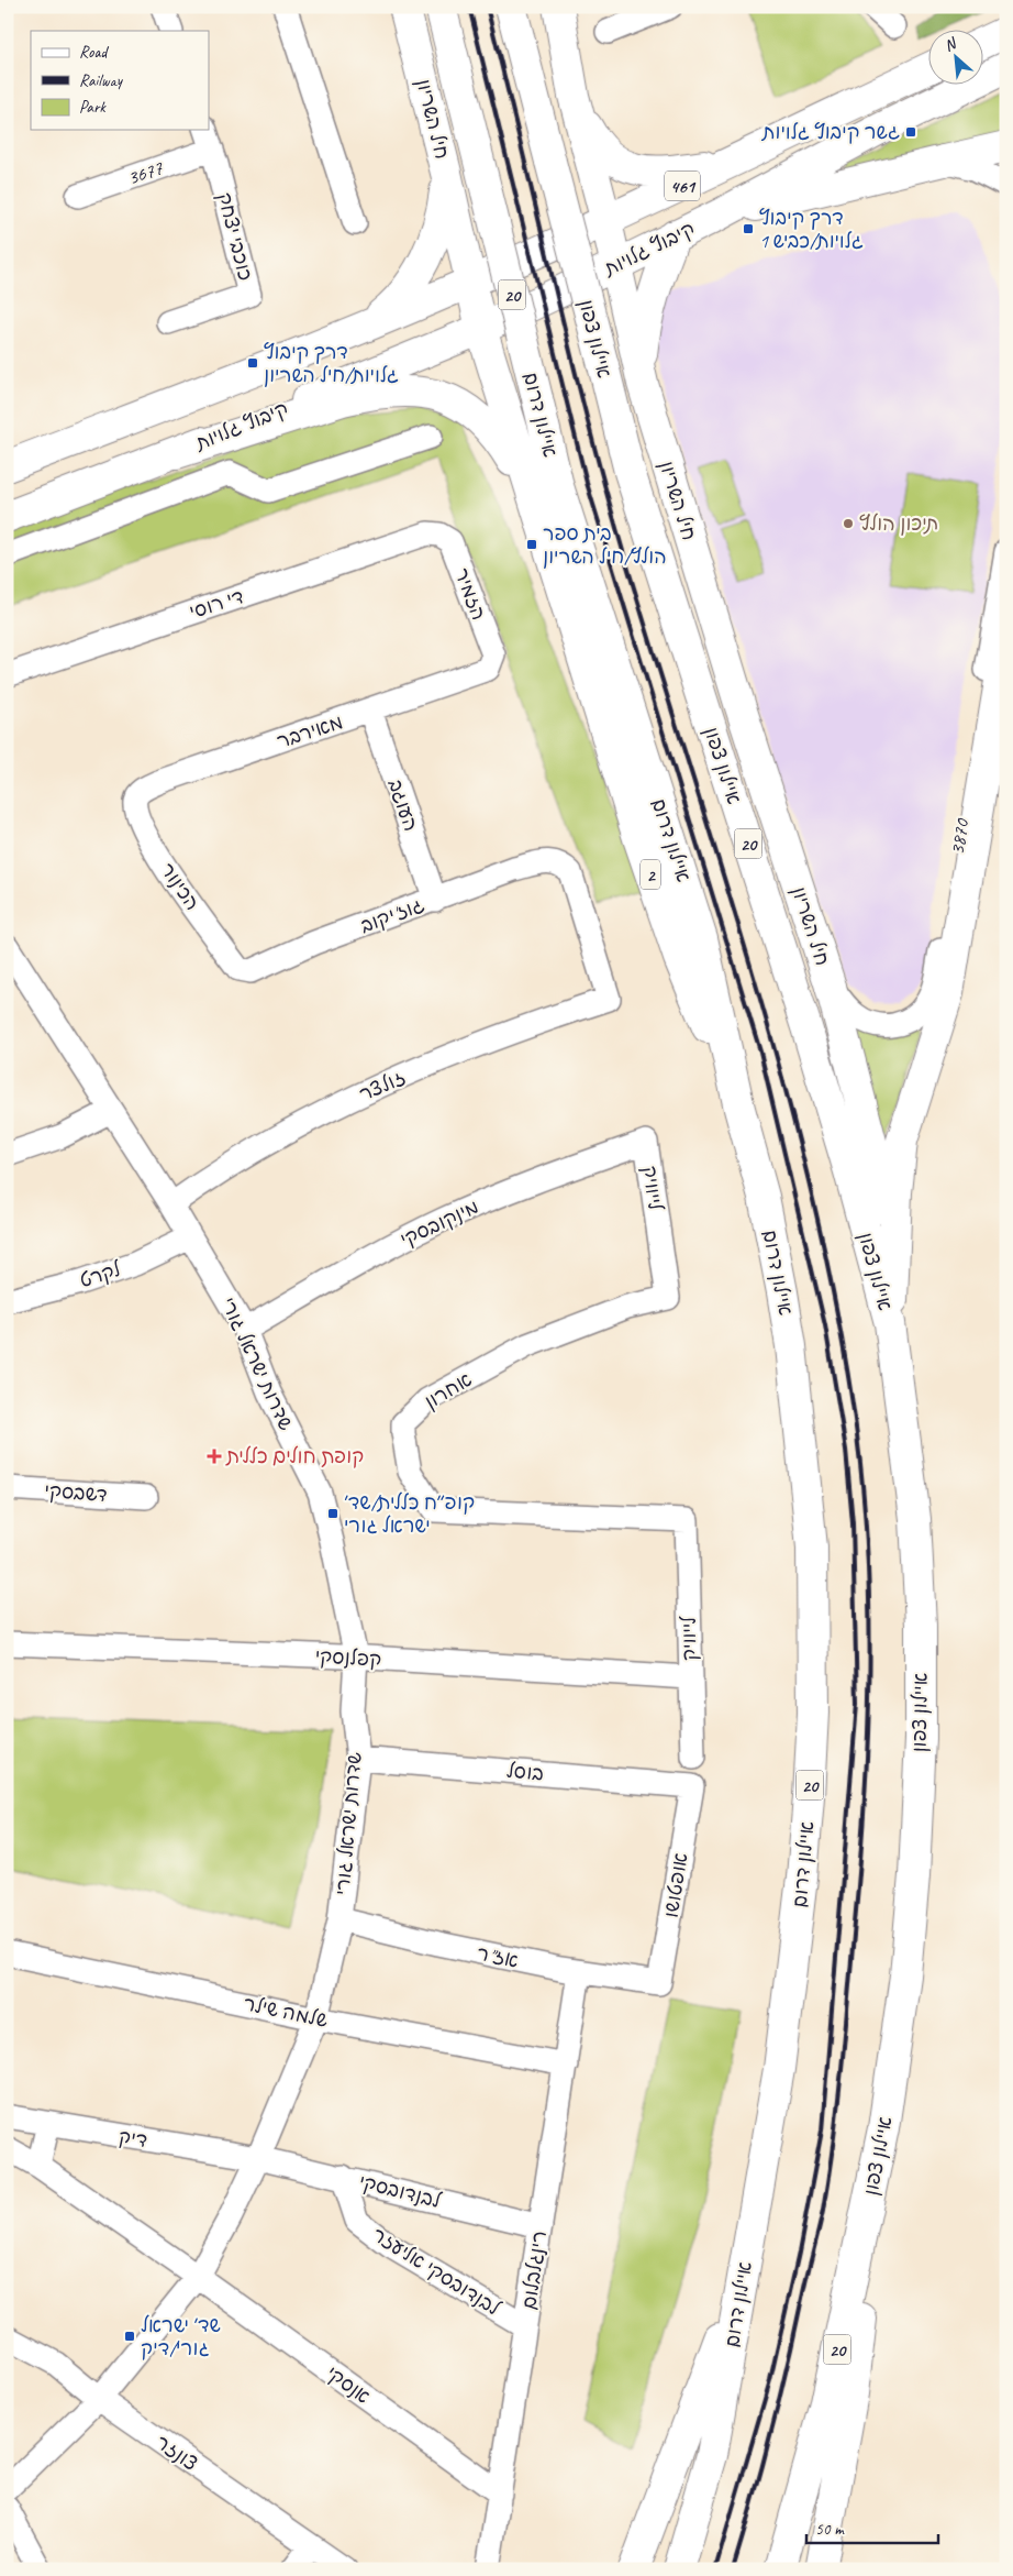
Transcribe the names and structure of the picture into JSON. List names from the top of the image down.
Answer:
{
  "streets": {
    "main road": [
      "חיל השריון",
      "461",
      "קיבוץ גלויות",
      "20",
      "איילון צפון",
      "איילון דרום",
      "2"
    ],
    "street": [
      "3677",
      "כוכבי יצחק",
      "הזמיר",
      "די רוסי",
      "מאירבר",
      "העוגב",
      "3870",
      "הכינור",
      "גוז'יקוב",
      "זולצר",
      "לייוויק",
      "מינקובסקי",
      "לקרט",
      "שדרות ישראל גורי",
      "אחרון",
      "דשבסקי",
      "קפלנסקי",
      "בוסל",
      "אופטושו",
      "אז\"ר",
      "שלמה שילר",
      "דיק",
      "לבנדובסקי",
      "רינגלבלום",
      "לבנדובסקי אליעזר",
      "אנסקי",
      "צונזר"
    ]
  },
  "crossings": [
    ["חיל השריון", "461"],
    ["חיל השריון", "קיבוץ גלויות"],
    ["חיל השריון", "איילון צפון"],
    ["חיל השריון", "3870"],
    ["חיל השריון", "2"],
    ["3677", "כוכבי יצחק"],
    ["קיבוץ גלויות", "2"],
    ["איילון דרום", "2"],
    ["הזמיר", "די רוסי"],
    ["הזמיר", "מאירבר"],
    ["מאירבר", "העוגב"],
    ["מאירבר", "הכינור"],
    ["העוגב", "גוז'יקוב"],
    ["הכינור", "גוז'יקוב"],
    ["גוז'יקוב", "זולצר"],
    ["זולצר", "שדרות ישראל גורי"],
    ["לייוויק", "מינקובסקי"],
    ["לייוויק", "אחרון"],
    ["לייוויק", "קפלנסקי"],
    ["מינקובסקי", "שדרות ישראל גורי"],
    ["לקרט", "שדרות ישראל גורי"],
    ["שדרות ישראל גורי", "קפלנסקי"],
    ["שדרות ישראל גורי", "בוסל"],
    ["שדרות ישראל גורי", "אז\"ר"],
    ["שדרות ישראל גורי", "שלמה שילר"],
    ["שדרות ישראל גורי", "דיק"],
    ["שדרות ישראל גורי", "לבנדובסקי"],
    ["שדרות ישראל גורי", "אנסקי"],
    ["שדרות ישראל גורי", "צונזר"],
    ["בוסל", "אופטושו"],
    ["אופטושו", "אז\"ר"],
    ["אז\"ר", "רינגלבלום"],
    ["שלמה שילר", "רינגלבלום"],
    ["דיק", "לבנדובסקי"],
    ["לבנדובסקי", "רינגלבלום"],
    ["לבנדובסקי", "לבנדובסקי אליעזר"],
    ["רינגלבלום", "לבנדובסקי אליעזר"],
    ["רינגלבלום", "אנסקי"]
  ],
  "places": {
    "transit": [
      "גשר קיבוץ גלויות",
      "דרך קיבוץ גלויות/כביש 1",
      "דרך קיבוץ גלויות/חיל השריון",
      "בית ספר הולץ/חיל השריון",
      "קופ״ח כללית/שד׳ ישראל גורי",
      "שד׳ ישראל גורי/דיק"
    ],
    "other": ["תיכון הולץ"],
    "health": ["קופת חולים כללית"]
  },
  "legend": ["Road", "Railway", "Park"],
  "scale_bar": "50 m",
  "north": "top left"
}
